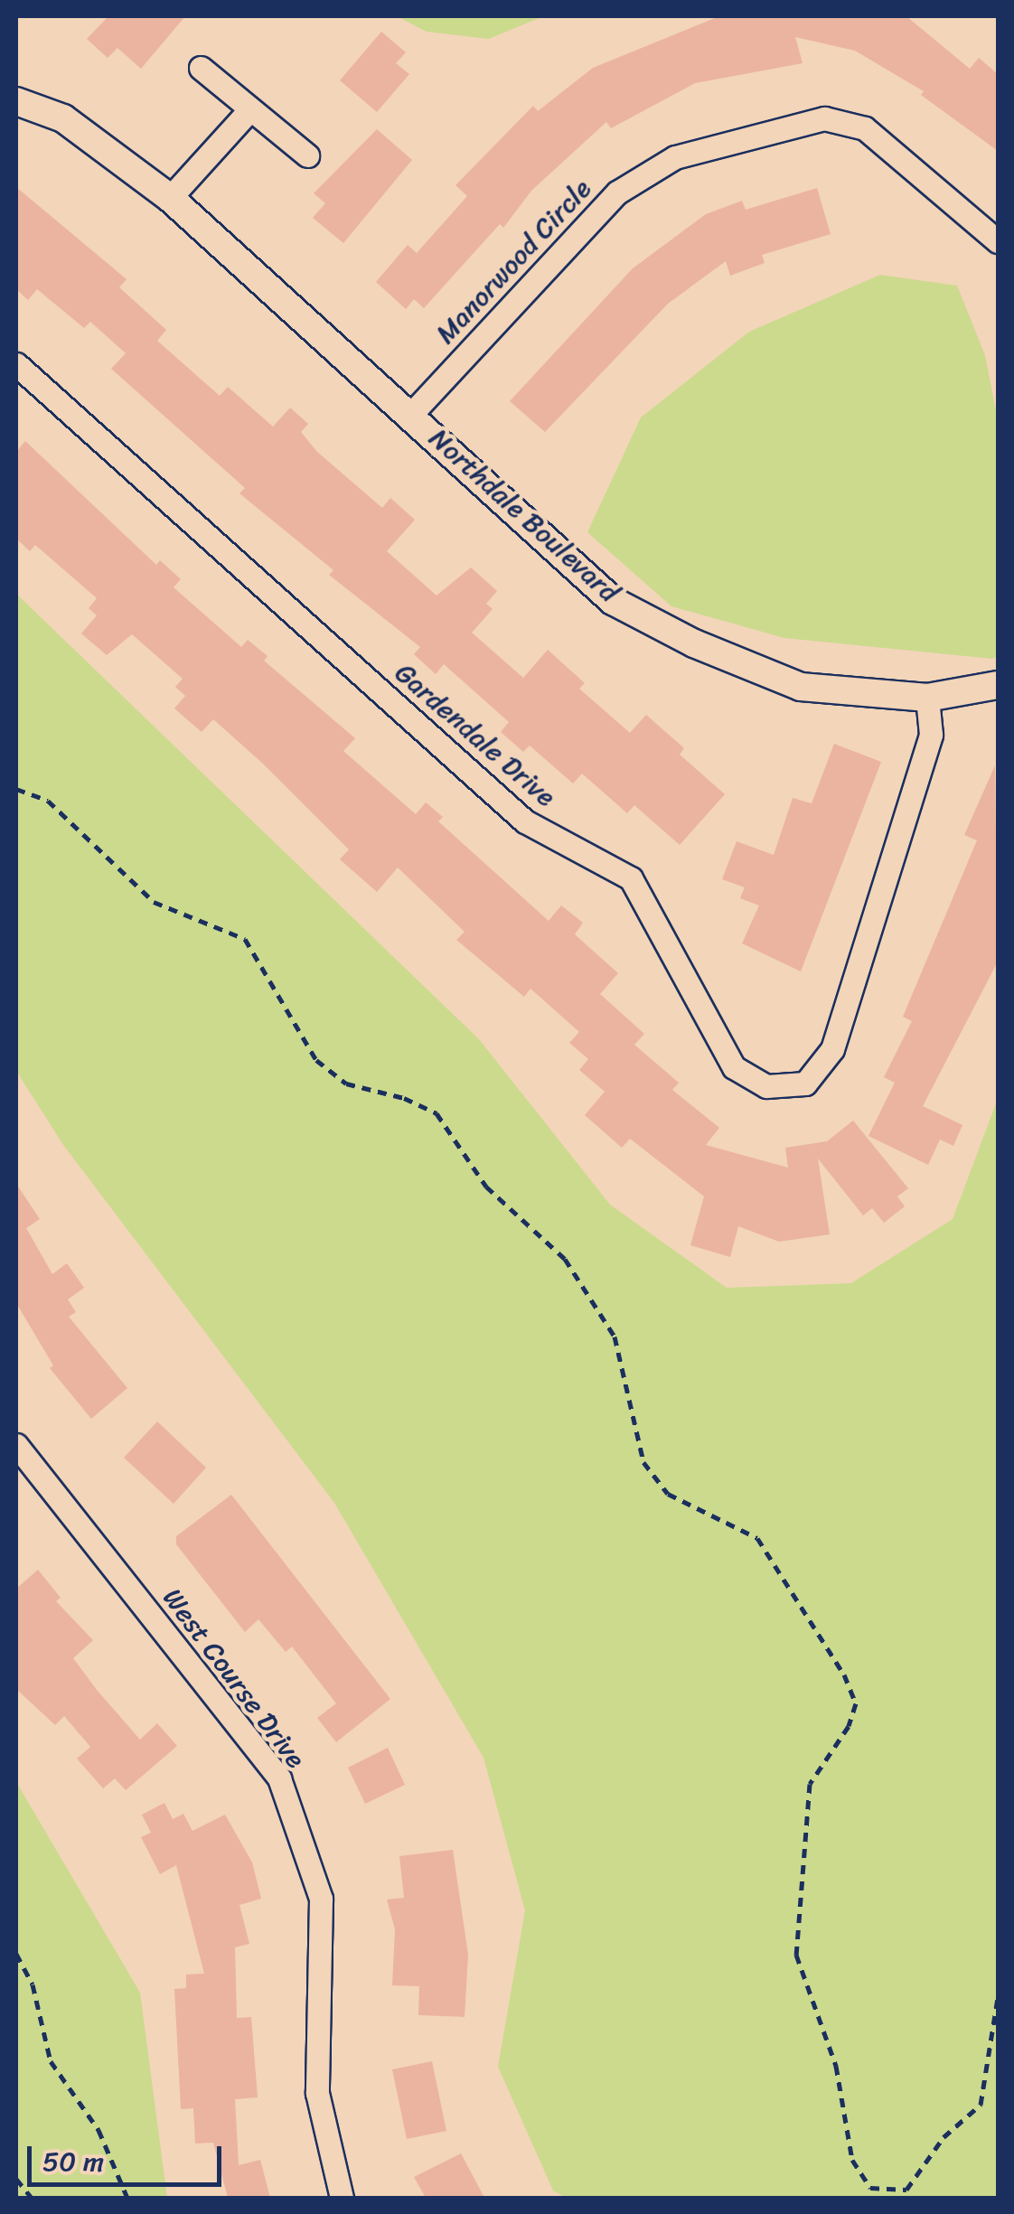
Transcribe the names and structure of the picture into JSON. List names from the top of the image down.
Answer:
{
  "streets": {
    "street": [
      "Manorwood Circle",
      "Northdale Boulevard",
      "Gardendale Drive",
      "West Course Drive"
    ]
  },
  "crossings": [
    ["Manorwood Circle", "Northdale Boulevard"],
    ["Northdale Boulevard", "Gardendale Drive"]
  ],
  "scale_bar": "50 m"
}
